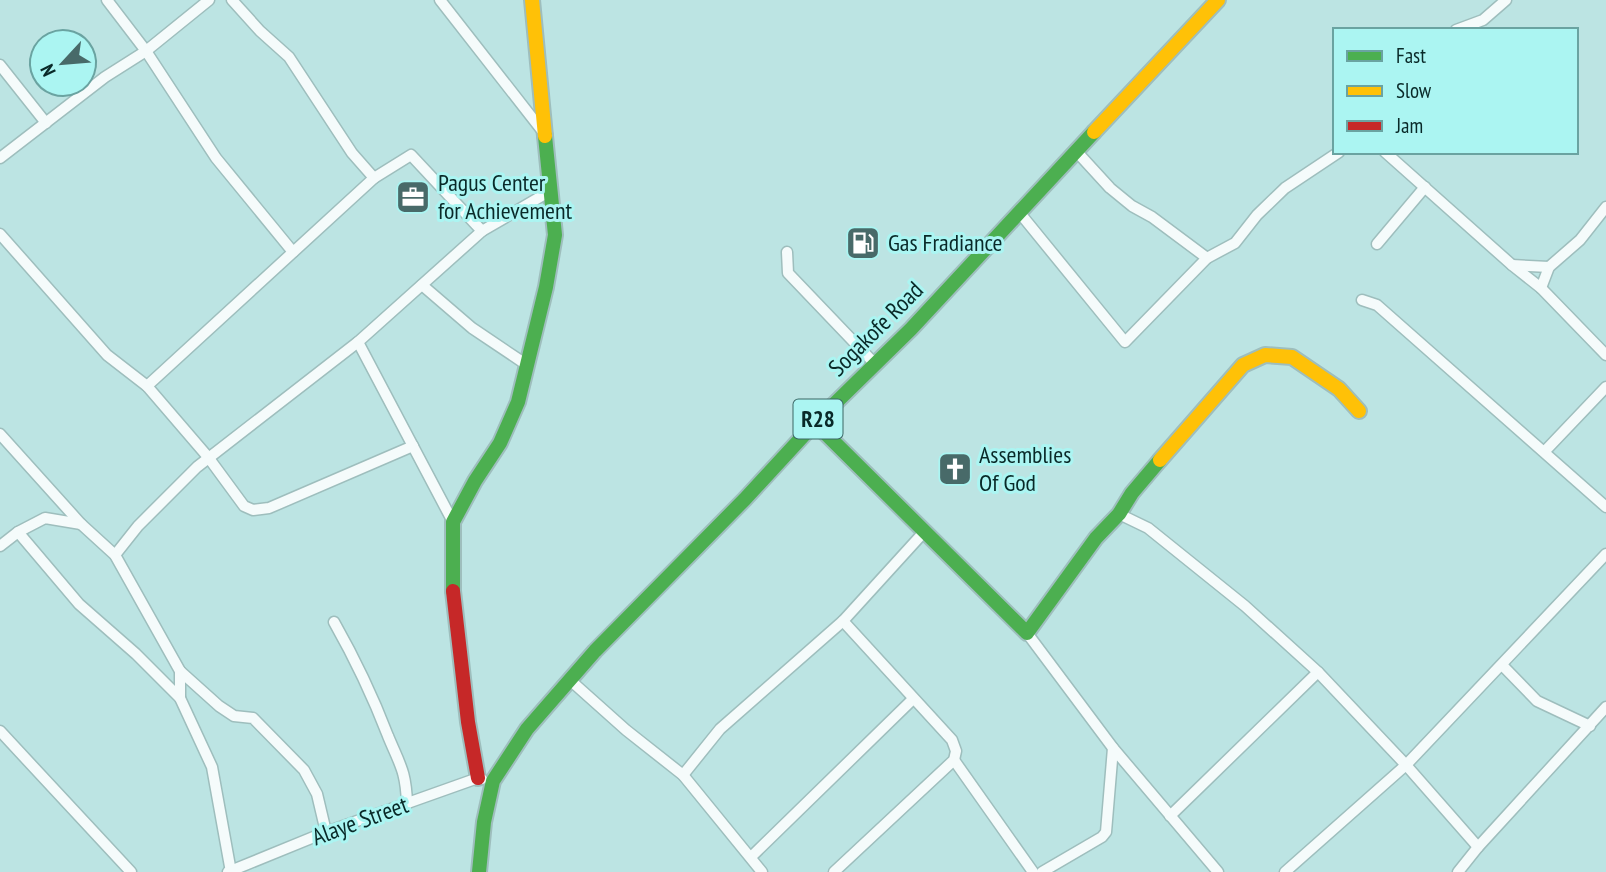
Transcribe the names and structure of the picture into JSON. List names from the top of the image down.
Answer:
{
  "streets": {
    "street": ["Sogakofe Road", "R28", "Alaye Street"]
  },
  "crossings": [
    ["Sogakofe Road", "Alaye Street"]
  ],
  "places": {
    "office": ["Pagus Center for Achievement"],
    "fuel station": ["Gas Fradiance"],
    "church": ["Assemblies Of God"]
  },
  "legend": ["Fast", "Slow", "Jam"],
  "north": "bottom left"
}
